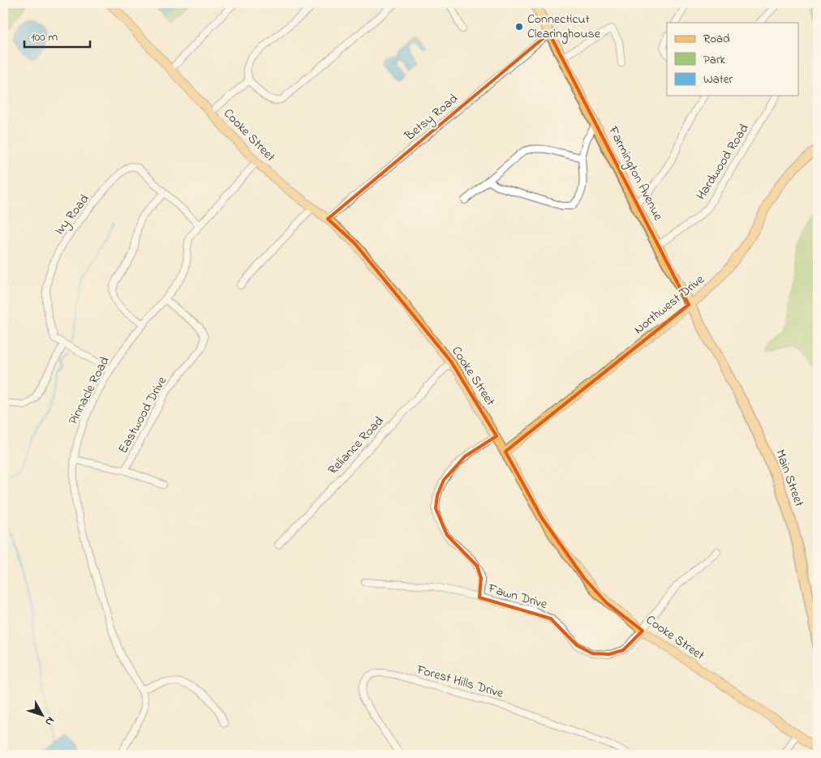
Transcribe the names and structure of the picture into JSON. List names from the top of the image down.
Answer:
{
  "streets": {
    "highway": ["Farmington Avenue", "Main Street"],
    "main road": ["Cooke Street", "Northwest Drive"],
    "street": [
      "Betsy Road",
      "Hardwood Road",
      "Ivy Road",
      "Pinnacle Road",
      "Eastwood Drive",
      "Reliance Road",
      "Fawn Drive",
      "Forest Hills Drive"
    ]
  },
  "crossings": [
    ["Betsy Road", "Cooke Street"],
    ["Betsy Road", "Farmington Avenue"],
    ["Cooke Street", "Northwest Drive"],
    ["Cooke Street", "Pinnacle Road"],
    ["Cooke Street", "Reliance Road"],
    ["Cooke Street", "Fawn Drive"],
    ["Hardwood Road", "Farmington Avenue"],
    ["Farmington Avenue", "Northwest Drive"],
    ["Farmington Avenue", "Main Street"],
    ["Ivy Road", "Pinnacle Road"],
    ["Pinnacle Road", "Eastwood Drive"]
  ],
  "places": ["Connecticut Clearinghouse"],
  "legend": ["Road", "Park", "Water"],
  "scale_bar": "100 m",
  "north": "bottom right"
}
